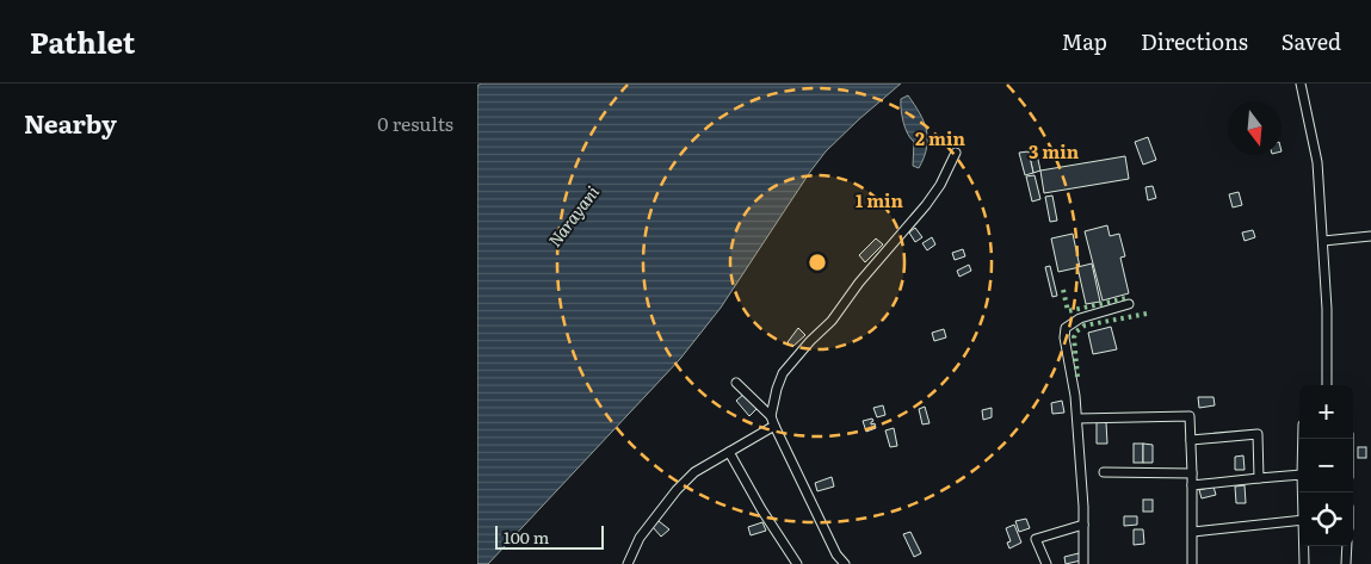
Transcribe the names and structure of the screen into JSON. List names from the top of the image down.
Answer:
{
  "water": ["Narayani"],
  "scale_bar": "100 m",
  "north": "bottom",
  "page": {
    "header": "Pathlet",
    "nav": ["Map", "Directions", "Saved"],
    "heading": ["Nearby", "0 results"],
    "map_buttons": ["+", "−"],
    "scale": "100 m"
  },
  "rings": ["2 min", "3 min", "1 min"]
}
